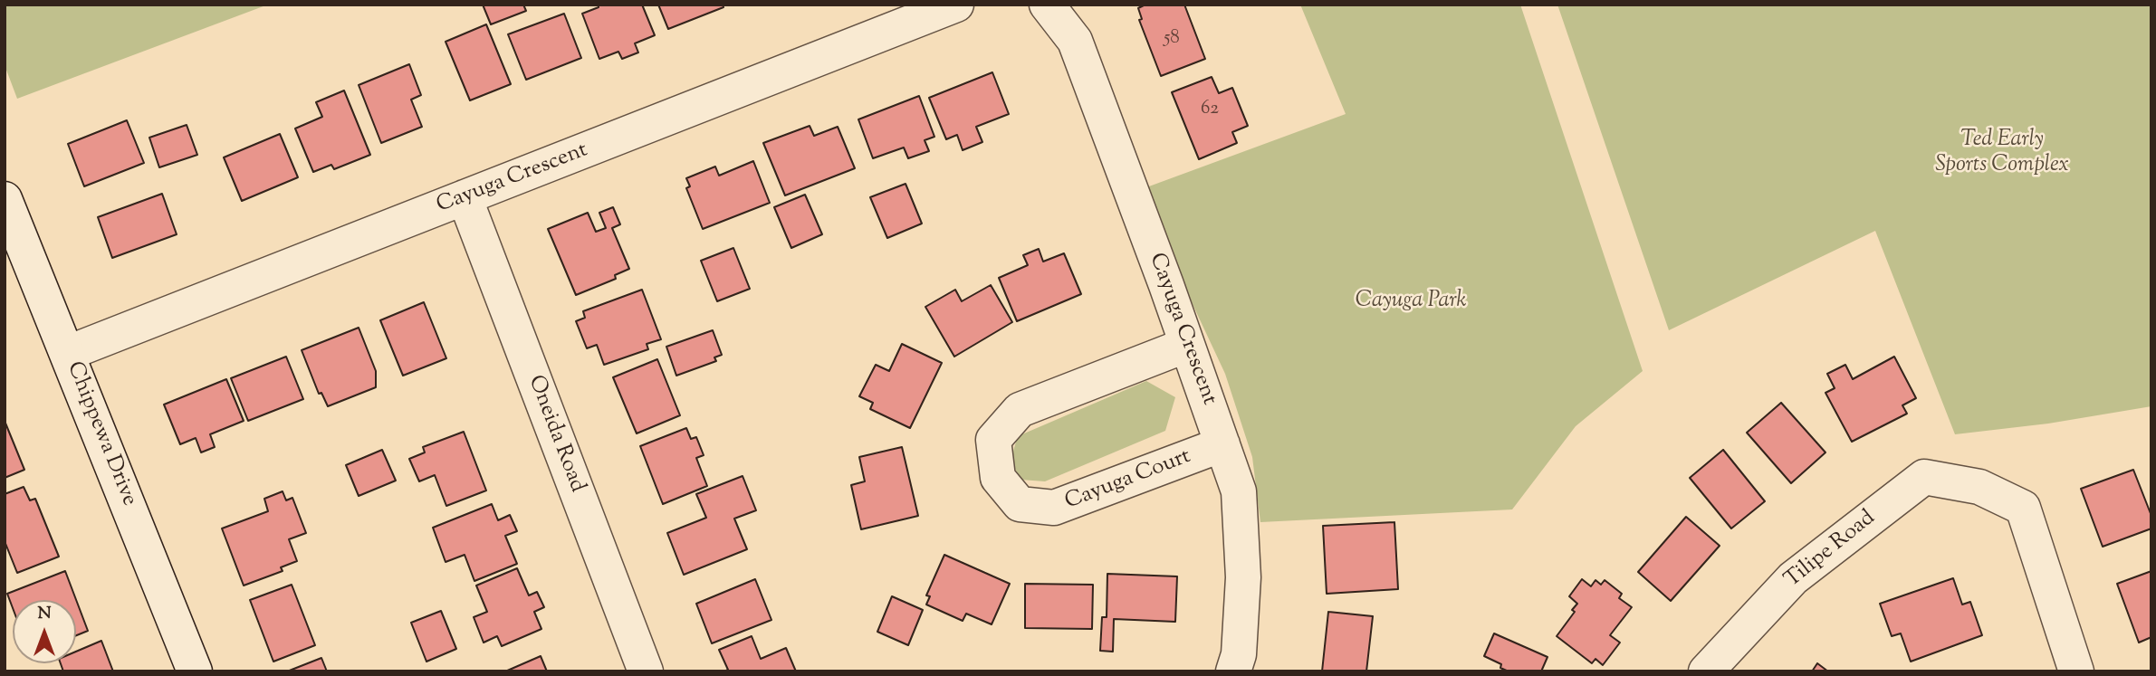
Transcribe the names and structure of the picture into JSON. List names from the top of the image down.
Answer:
{
  "streets": {
    "street": [
      "Cayuga Crescent",
      "Chippewa Drive",
      "Oneida Road",
      "Cayuga Court",
      "Tilipe Road"
    ]
  },
  "crossings": [
    ["Cayuga Crescent", "Chippewa Drive"],
    ["Cayuga Crescent", "Oneida Road"],
    ["Cayuga Crescent", "Cayuga Court"]
  ],
  "parks": ["Ted Early Sports Complex", "Cayuga Park"],
  "house_numbers": ["58", "62"],
  "north": "top"
}
